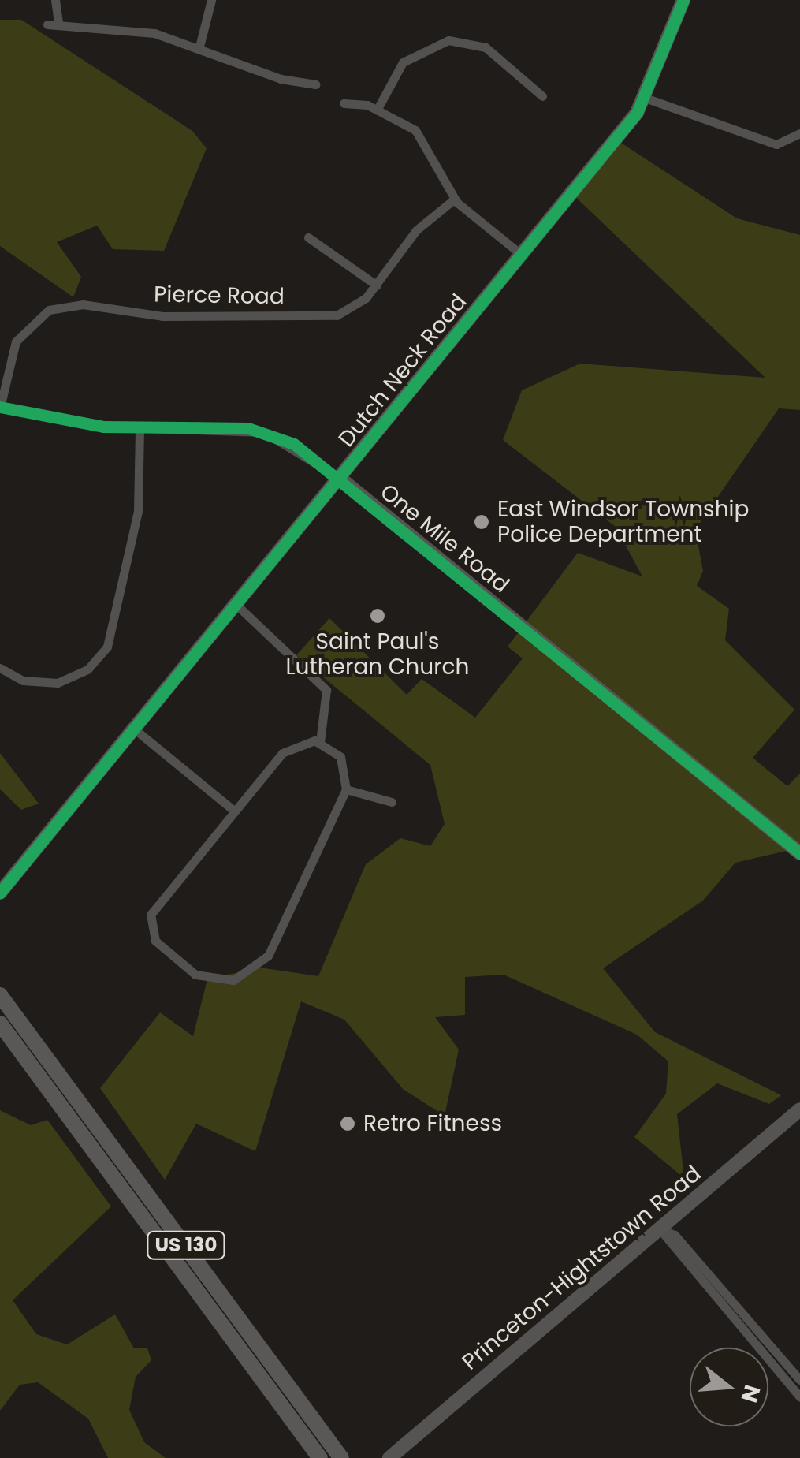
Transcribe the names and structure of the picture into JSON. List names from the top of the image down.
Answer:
{
  "streets": {
    "highway": ["US 130"],
    "street": [
      "Pierce Road",
      "Dutch Neck Road",
      "One Mile Road",
      "Princeton-Hightstown Road"
    ]
  },
  "crossings": [
    ["Pierce Road", "One Mile Road"],
    ["Dutch Neck Road", "One Mile Road"]
  ],
  "places": ["East Windsor Township Police Department", "Saint Paul's Lutheran Church", "Retro Fitness"],
  "north": "right"
}
